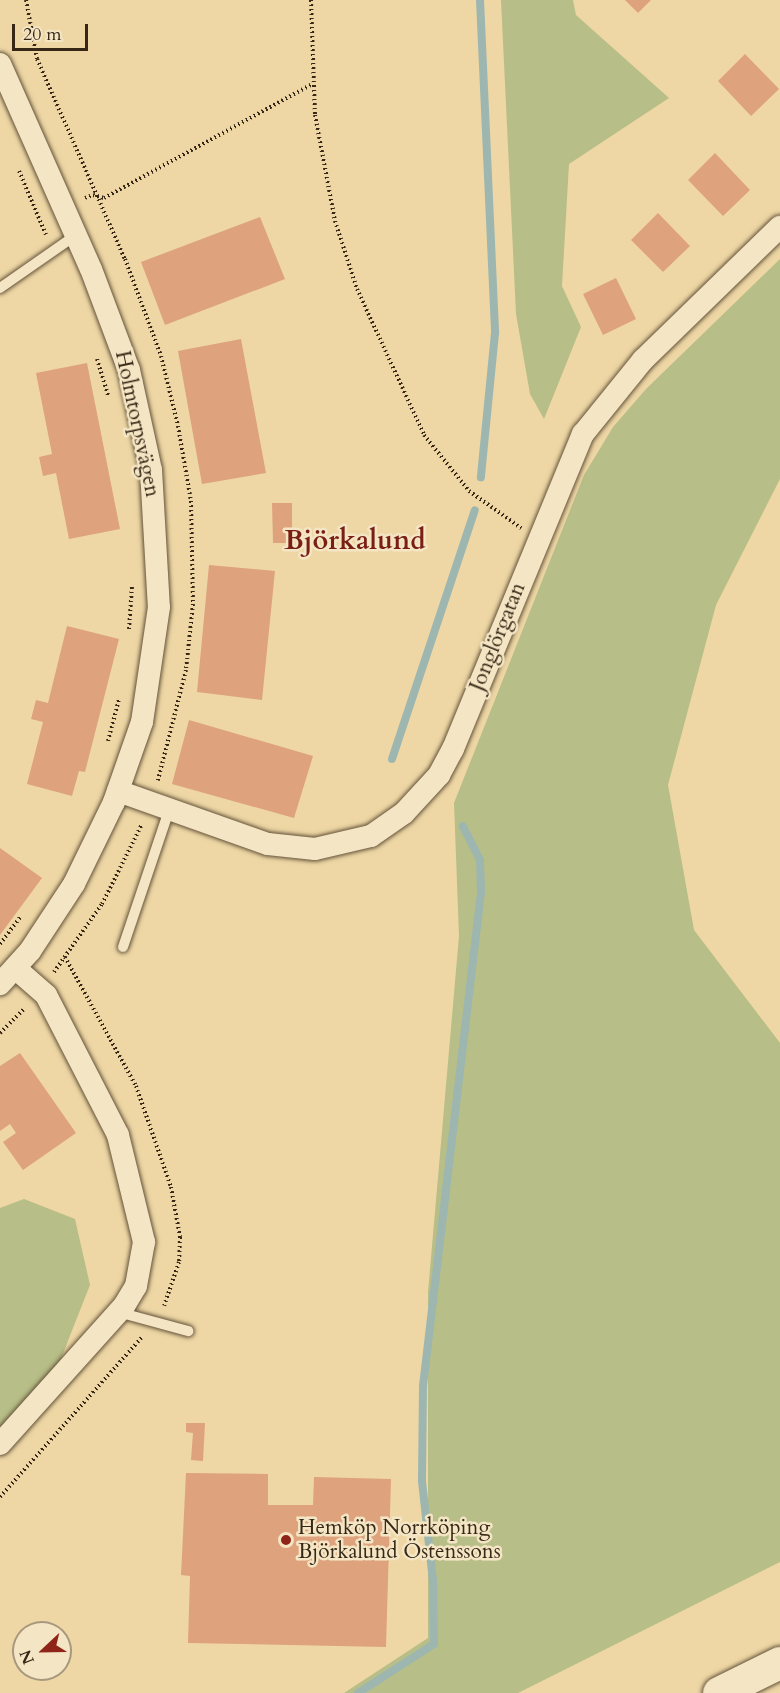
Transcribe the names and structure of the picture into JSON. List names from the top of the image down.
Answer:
{
  "streets": {
    "street": ["Holmtorpsvägen", "Jonglörgatan"]
  },
  "crossings": [
    ["Holmtorpsvägen", "Jonglörgatan"]
  ],
  "districts": ["Björkalund"],
  "places": ["Hemköp Norrköping Björkalund Östenssons"],
  "scale_bar": "20 m",
  "north": "left"
}
